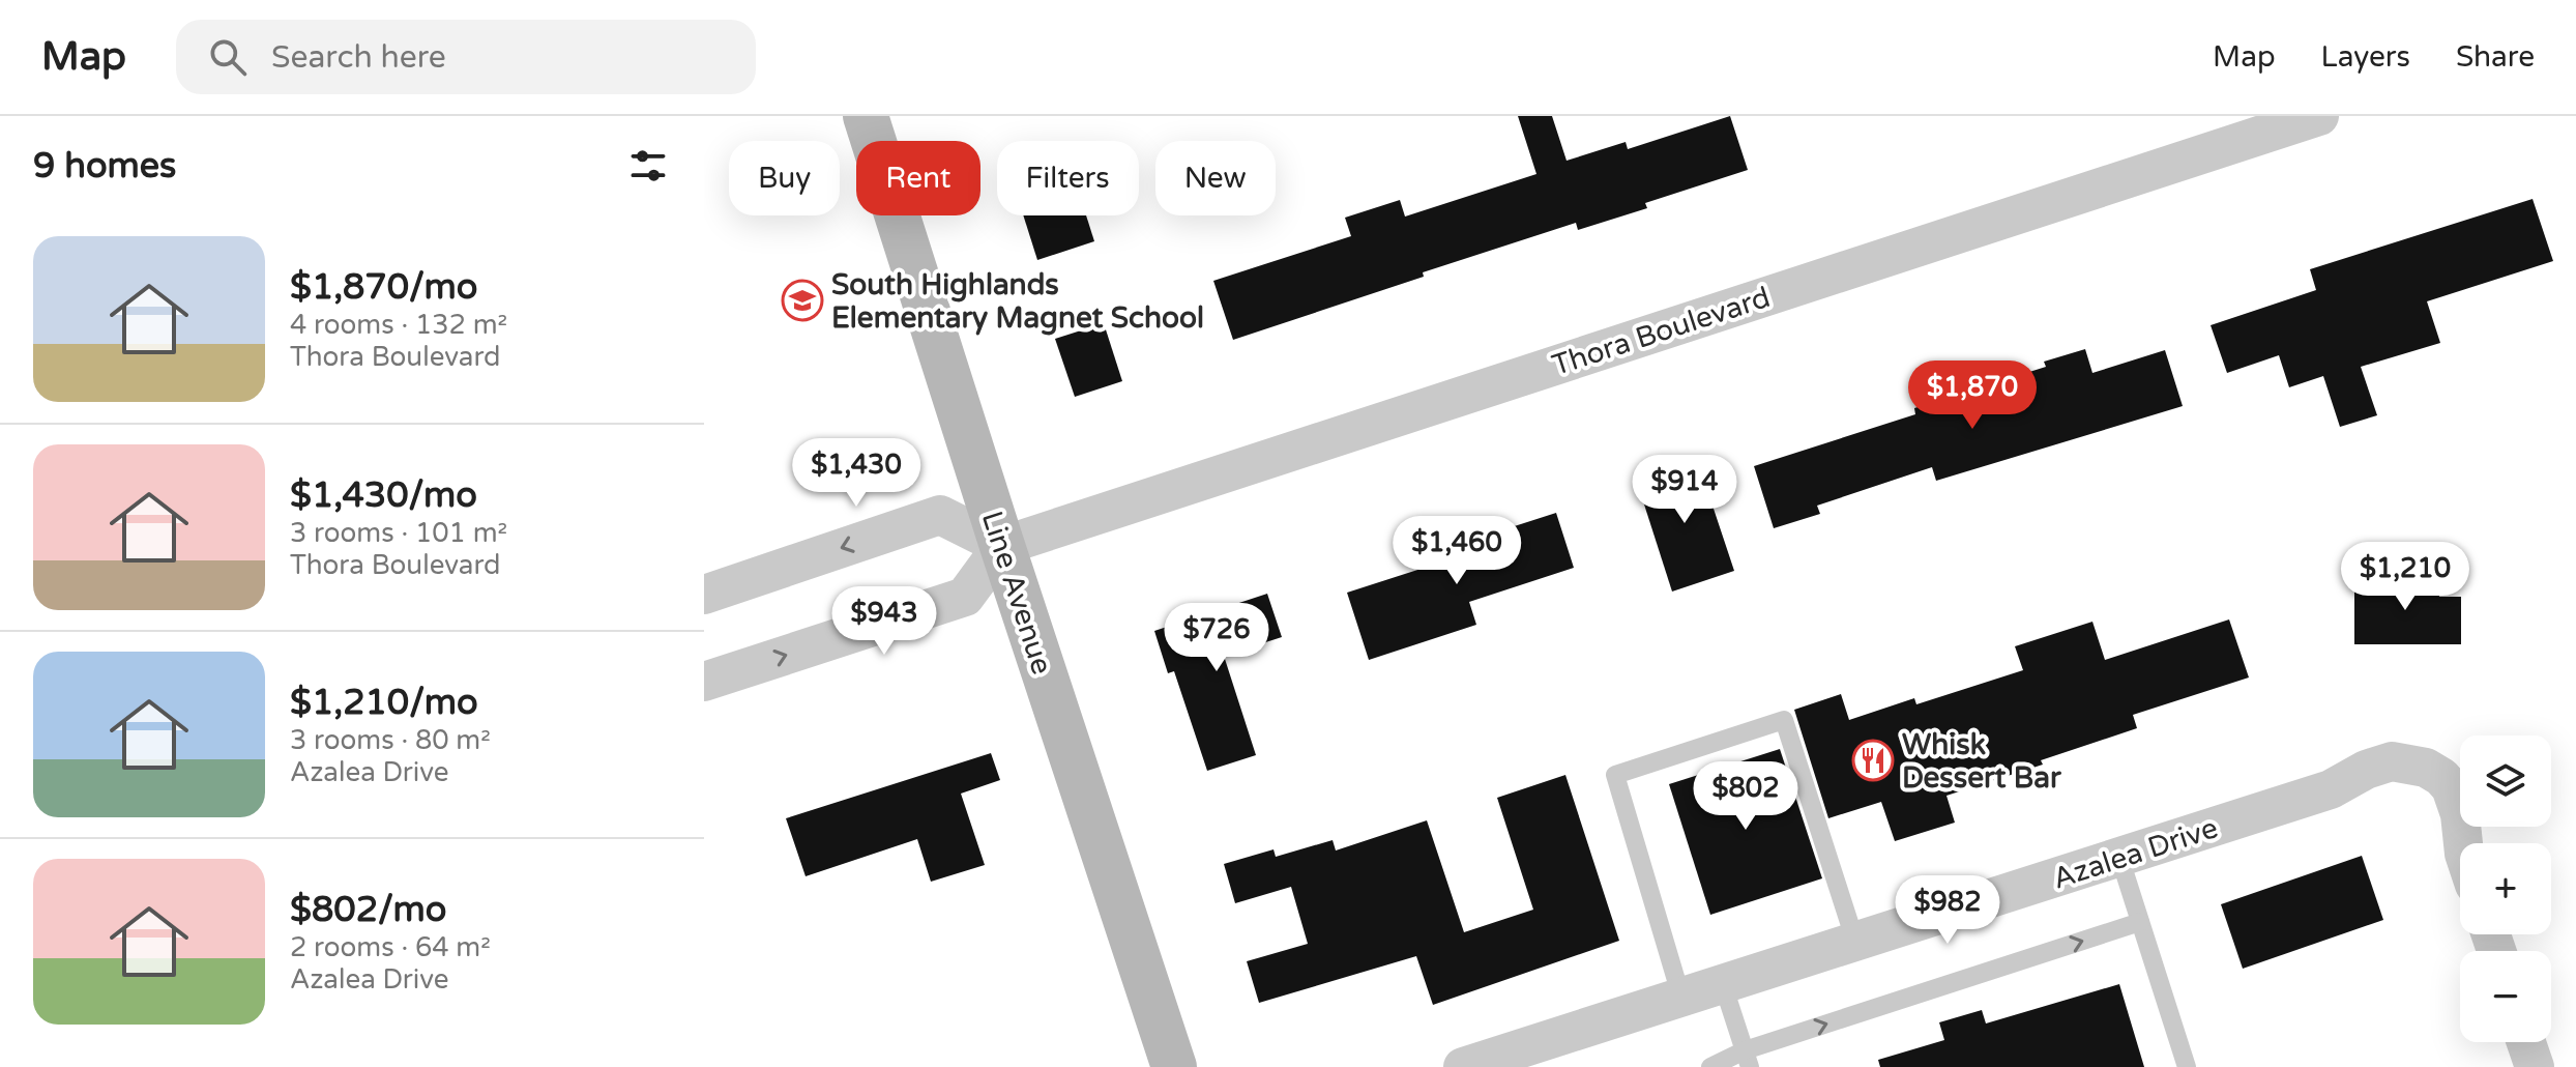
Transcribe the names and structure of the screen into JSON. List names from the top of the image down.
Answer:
{
  "streets": {
    "main road": ["Line Avenue"],
    "street": ["Thora Boulevard", "Azalea Drive"]
  },
  "crossings": [
    ["Thora Boulevard", "Line Avenue"]
  ],
  "places": {
    "school or university": ["South Highlands Elementary Magnet School"],
    "restaurant": ["Whisk Dessert Bar"]
  },
  "page": {
    "header": "Map",
    "search": "Search here",
    "nav": ["Map", "Layers", "Share"],
    "heading": "9 homes",
    "chip": [
      "Buy",
      "Rent",
      "Filters",
      "New"
    ],
    "list": [
      {
        "name": "$1,870/mo",
        "note": "4 rooms · 132 m² · Thora Boulevard"
      },
      {
        "name": "$1,430/mo",
        "note": "3 rooms · 101 m² · Thora Boulevard"
      },
      {
        "name": "$1,210/mo",
        "note": "3 rooms · 80 m² · Azalea Drive"
      },
      {
        "name": "$802/mo",
        "note": "2 rooms · 64 m² · Azalea Drive"
      }
    ],
    "price": [
      "$1,870",
      "$1,430",
      "$914",
      "$1,460",
      "$1,210",
      "$943",
      "$726",
      "$802",
      "$982"
    ],
    "map_buttons": ["+", "−"]
  }
}
